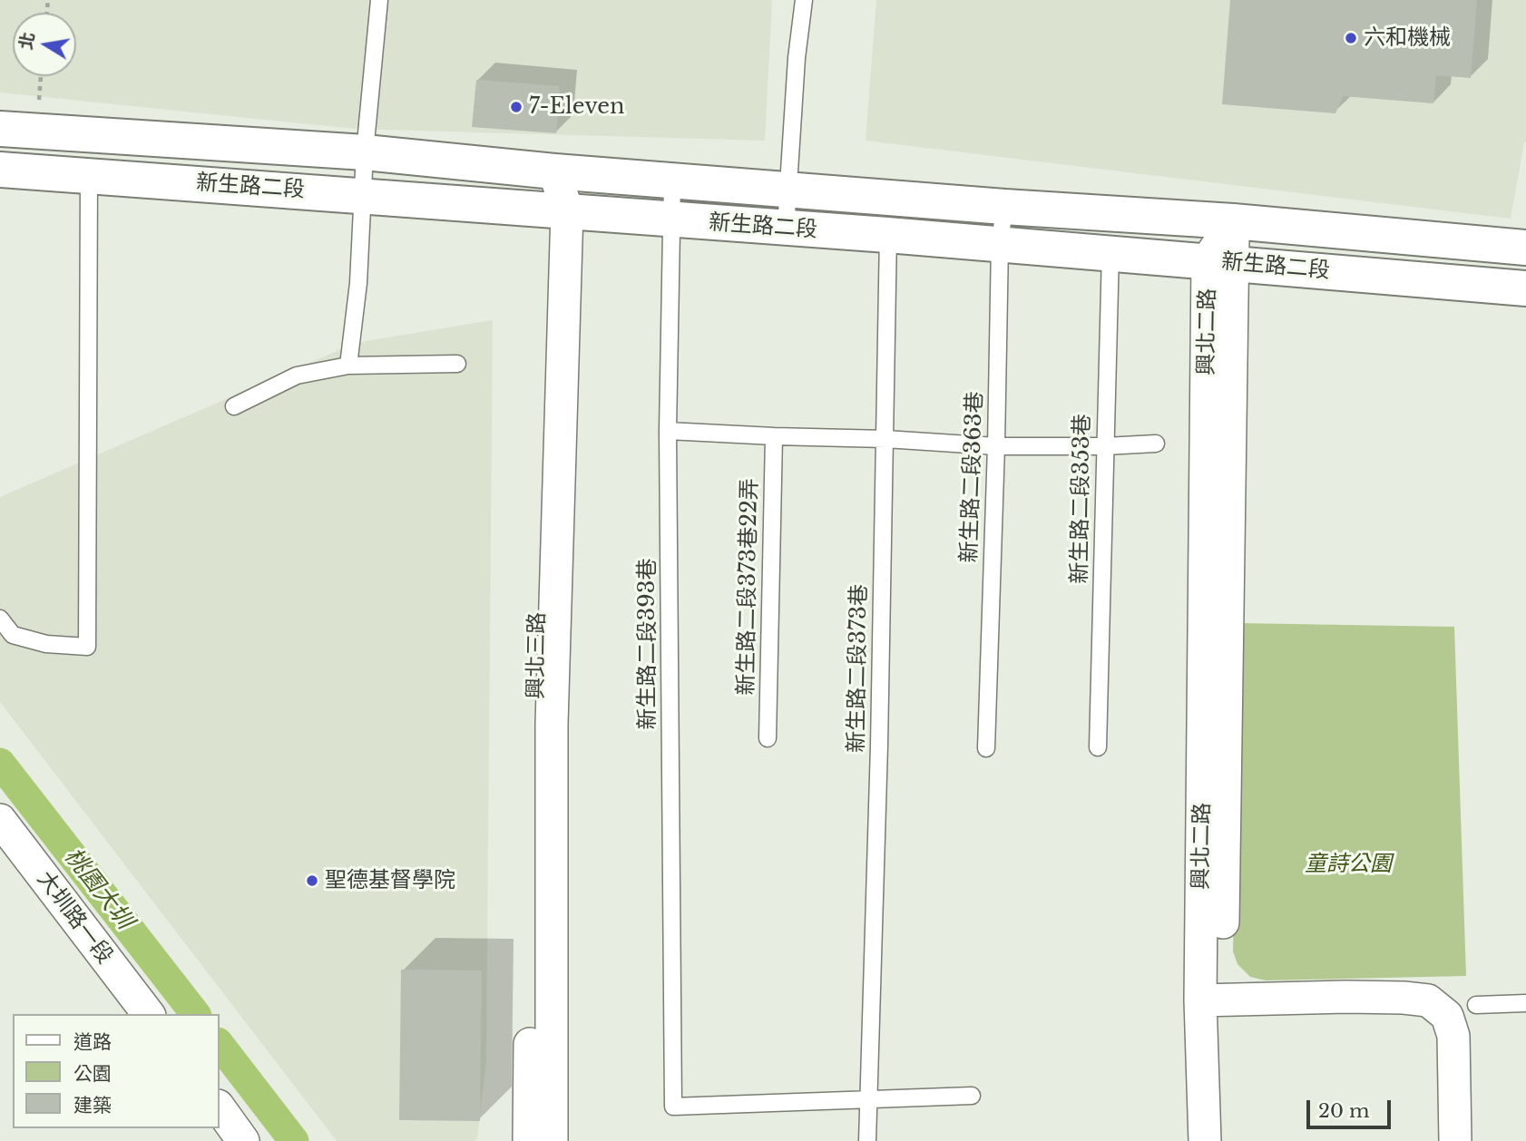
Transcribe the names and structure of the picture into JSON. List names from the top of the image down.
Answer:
{
  "streets": {
    "main road": ["新生路二段"],
    "street": ["興北二路", "興北三路", "大圳路一段"],
    "lane": [
      "新生路二段363巷",
      "新生路二段353巷",
      "新生路二段373巷22弄",
      "新生路二段393巷",
      "新生路二段373巷"
    ]
  },
  "crossings": [
    ["新生路二段", "興北二路"],
    ["新生路二段", "新生路二段363巷"],
    ["新生路二段", "新生路二段353巷"],
    ["新生路二段", "新生路二段393巷"],
    ["新生路二段", "興北三路"],
    ["新生路二段", "新生路二段373巷"],
    ["新生路二段393巷", "新生路二段373巷"]
  ],
  "water": ["桃園大圳"],
  "parks": ["童詩公園"],
  "places": ["六和機械", "7-Eleven", "聖德基督學院"],
  "legend": ["道路", "公園", "建築"],
  "scale_bar": "20 m",
  "north": "left"
}
